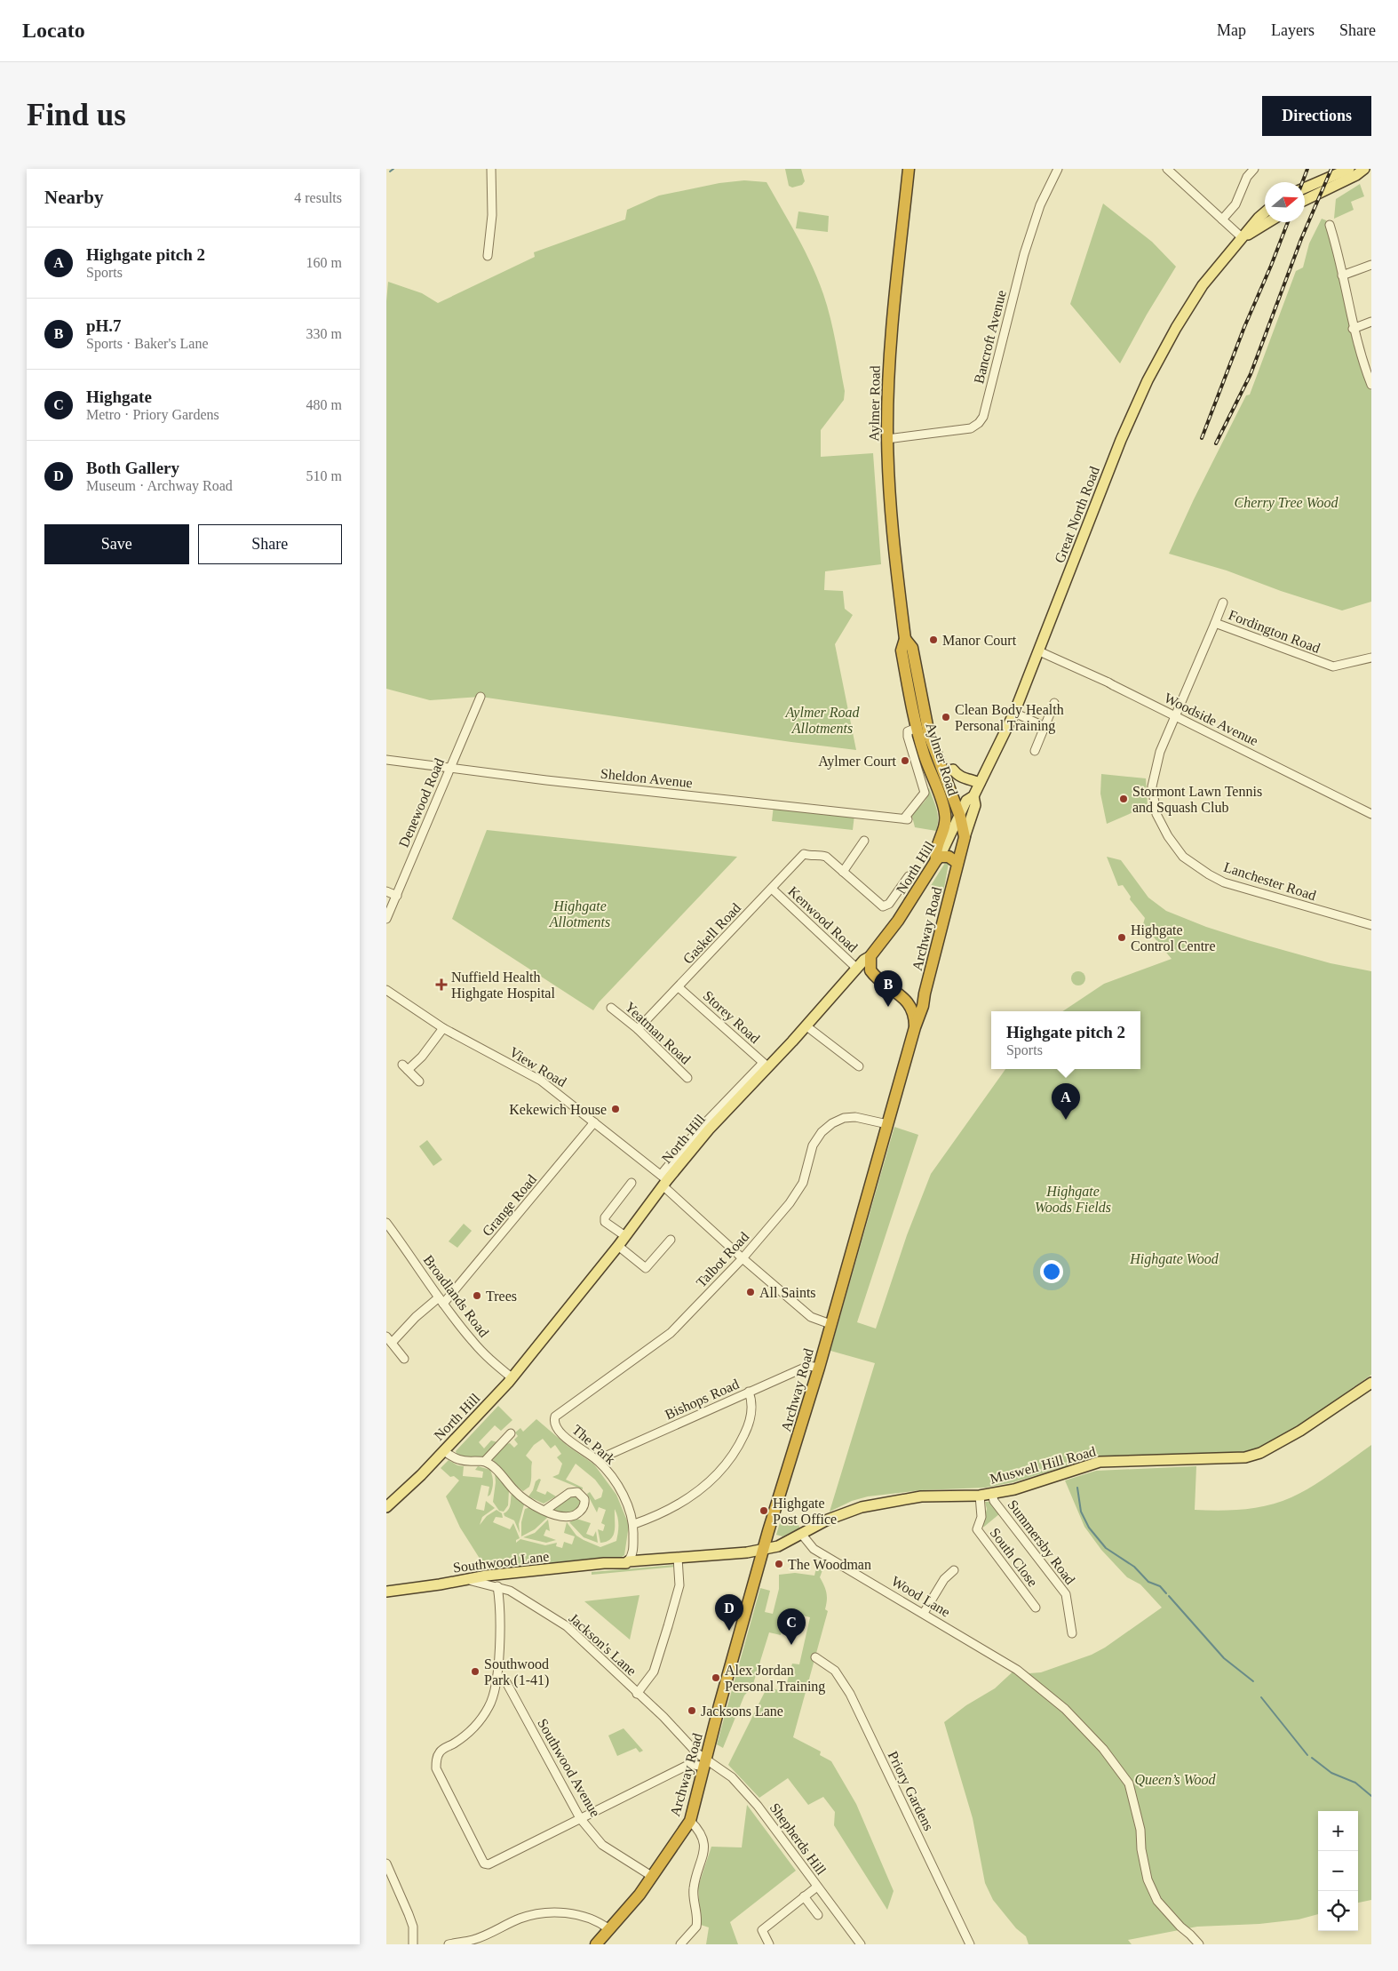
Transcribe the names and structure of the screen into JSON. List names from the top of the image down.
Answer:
{
  "streets": {
    "highway": ["Aylmer Road", "North Hill", "Archway Road"],
    "main road": ["Great North Road", "Muswell Hill Road", "Southwood Lane"],
    "street": [
      "Bancroft Avenue",
      "Fordington Road",
      "Woodside Avenue",
      "Sheldon Avenue",
      "Denewood Road",
      "Lanchester Road",
      "Kenwood Road",
      "Gaskell Road",
      "Storey Road",
      "Yeatman Road",
      "View Road",
      "Grange Road",
      "Talbot Road",
      "Broadlands Road",
      "Bishops Road",
      "The Park",
      "Summersby Road",
      "South Close",
      "Wood Lane",
      "Jackson's Lane",
      "Southwood Avenue",
      "Priory Gardens",
      "Shepherds Hill"
    ]
  },
  "crossings": [
    ["Bancroft Avenue", "Aylmer Road"],
    ["Aylmer Road", "Great North Road"],
    ["Aylmer Road", "Sheldon Avenue"],
    ["Aylmer Road", "North Hill"],
    ["Aylmer Road", "Archway Road"],
    ["Great North Road", "Woodside Avenue"],
    ["Great North Road", "North Hill"],
    ["Great North Road", "Archway Road"],
    ["Fordington Road", "Woodside Avenue"],
    ["Fordington Road", "Lanchester Road"],
    ["Woodside Avenue", "Lanchester Road"],
    ["Sheldon Avenue", "Denewood Road"],
    ["North Hill", "Kenwood Road"],
    ["North Hill", "Archway Road"],
    ["North Hill", "Storey Road"],
    ["North Hill", "View Road"],
    ["North Hill", "Broadlands Road"],
    ["Kenwood Road", "Gaskell Road"],
    ["Archway Road", "View Road"],
    ["Archway Road", "Talbot Road"],
    ["Archway Road", "Bishops Road"],
    ["Archway Road", "Muswell Hill Road"],
    ["Archway Road", "Southwood Lane"],
    ["Archway Road", "Jackson's Lane"],
    ["Archway Road", "Southwood Avenue"],
    ["Archway Road", "Shepherds Hill"],
    ["Gaskell Road", "Storey Road"],
    ["Gaskell Road", "Yeatman Road"],
    ["View Road", "Grange Road"],
    ["View Road", "Talbot Road"],
    ["Grange Road", "Broadlands Road"],
    ["Talbot Road", "The Park"],
    ["Bishops Road", "The Park"],
    ["The Park", "Southwood Lane"],
    ["Muswell Hill Road", "Summersby Road"],
    ["Muswell Hill Road", "South Close"],
    ["Muswell Hill Road", "Southwood Lane"],
    ["Muswell Hill Road", "Wood Lane"],
    ["Southwood Lane", "Jackson's Lane"],
    ["Jackson's Lane", "Shepherds Hill"]
  ],
  "parks": [
    "Cherry Tree Wood",
    "Aylmer Road Allotments",
    "Highgate Allotments",
    "Highgate Woods Fields",
    "Highgate Wood",
    "Queen’s Wood"
  ],
  "places": {
    "other": [
      "Manor Court",
      "Clean Body Health Personal Training",
      "Aylmer Court",
      "Stormont Lawn Tennis and Squash Club",
      "Highgate Control Centre",
      "Kekewich House",
      "All Saints",
      "Trees",
      "Highgate Post Office",
      "The Woodman",
      "Southwood Park (1-41)",
      "Alex Jordan Personal Training",
      "Jacksons Lane"
    ],
    "health": ["Nuffield Health Highgate Hospital"]
  },
  "north": "right",
  "page": {
    "header": "Locato",
    "nav": ["Map", "Layers", "Share"],
    "buttons": [
      "Directions",
      ["Save", "Share"]
    ],
    "title": "Find us",
    "heading": ["Nearby", "4 results"],
    "list": [
      {
        "mark": "A",
        "name": "Highgate pitch 2",
        "note": "Sports",
        "value": "160 m"
      },
      {
        "mark": "B",
        "name": "pH.7",
        "note": "Sports · Baker's Lane",
        "value": "330 m"
      },
      {
        "mark": "C",
        "name": "Highgate",
        "note": "Metro · Priory Gardens",
        "value": "480 m"
      },
      {
        "mark": "D",
        "name": "Both Gallery",
        "note": "Museum · Archway Road",
        "value": "510 m"
      }
    ],
    "pins": [
      "B",
      "A",
      "D",
      "C"
    ],
    "popup": ["Highgate pitch 2", "Sports"],
    "map_buttons": ["+", "−"]
  }
}
